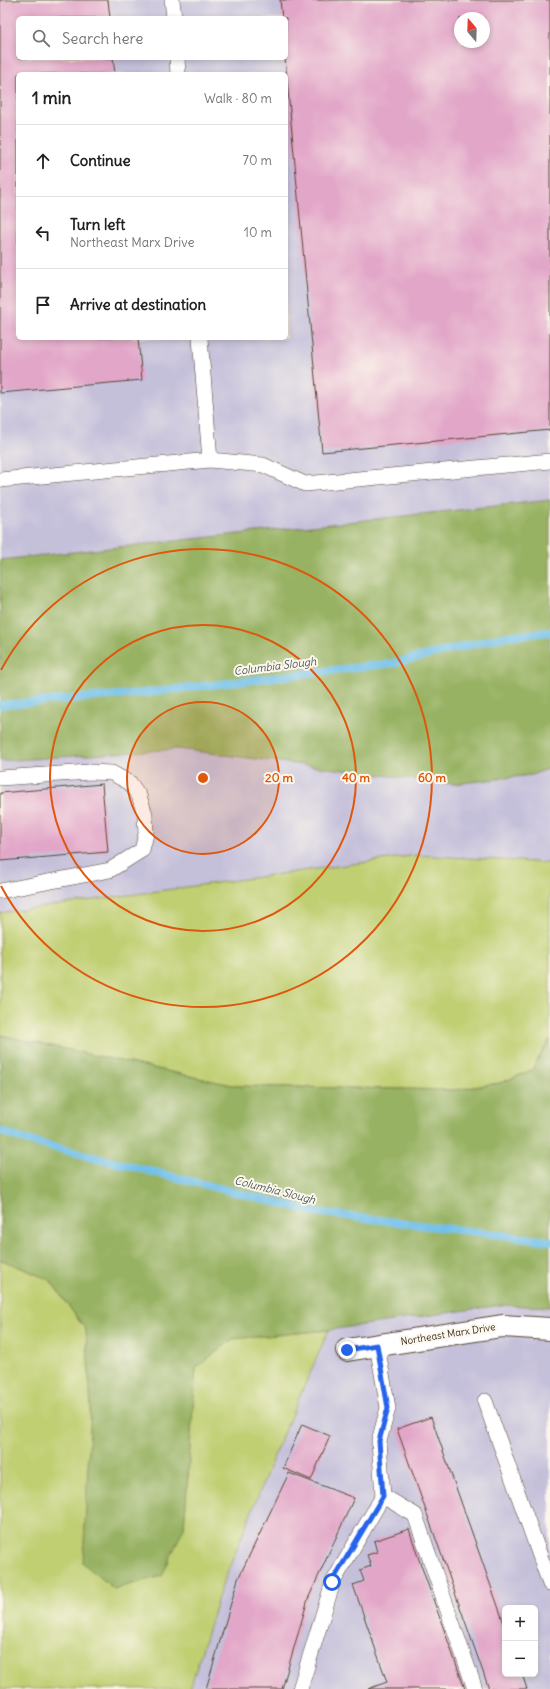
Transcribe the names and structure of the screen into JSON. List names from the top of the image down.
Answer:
{
  "streets": {
    "street": ["Northeast Marx Drive"]
  },
  "water": ["Columbia Slough"],
  "north": "top",
  "page": {
    "search": "Search here",
    "heading": ["1 min", "Walk · 80 m"],
    "list": [
      ["Continue", "70 m"],
      ["Turn left", "Northeast Marx Drive", "10 m"],
      "Arrive at destination"
    ],
    "map_buttons": ["+", "−"]
  },
  "rings": ["20 m", "40 m", "60 m"]
}
